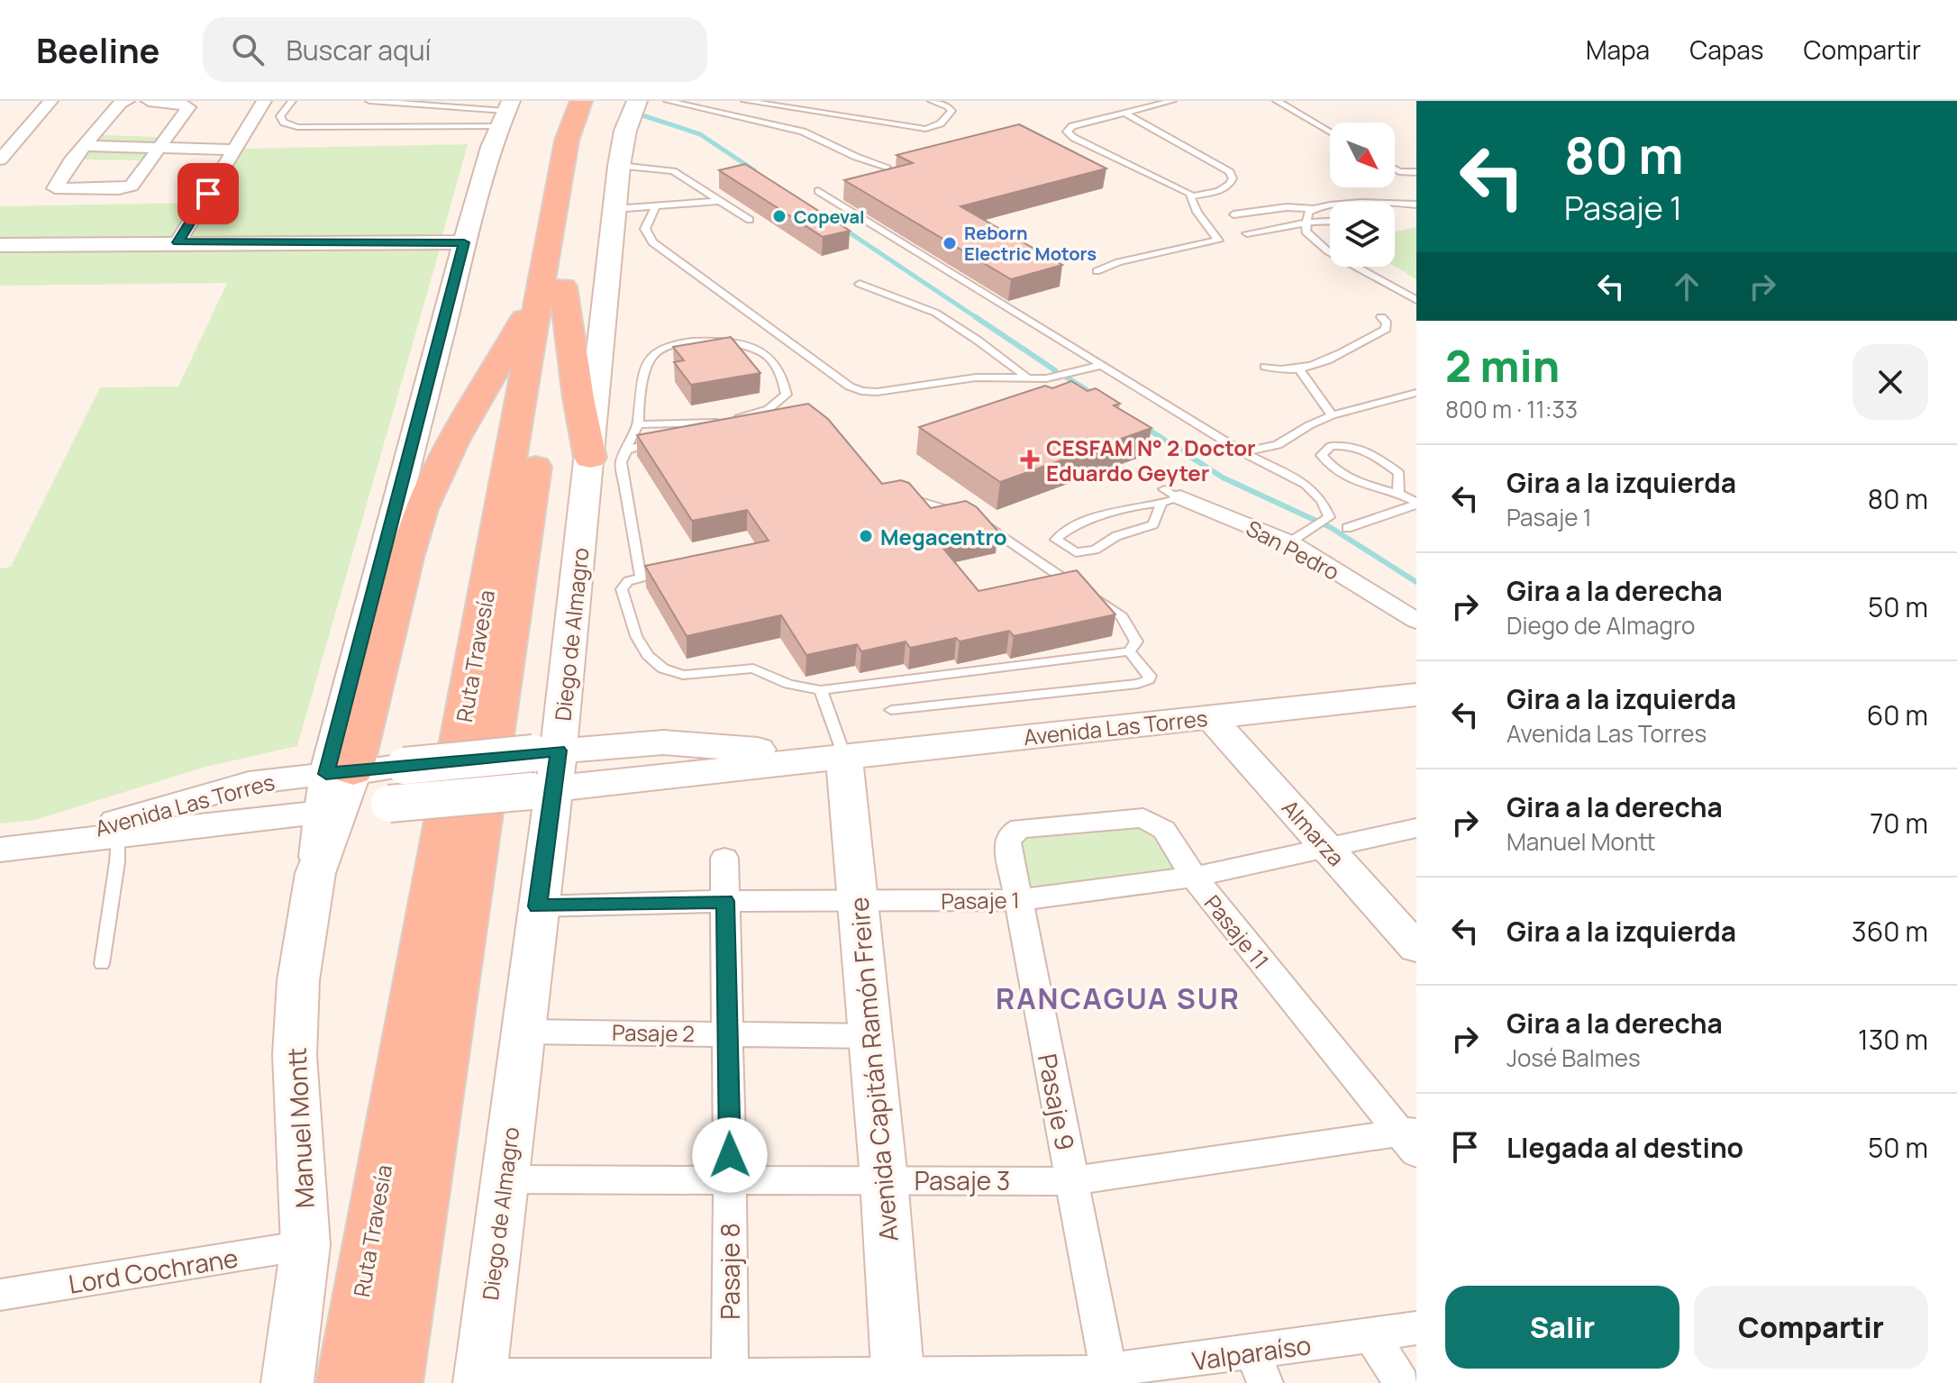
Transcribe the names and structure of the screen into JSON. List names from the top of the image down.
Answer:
{
  "streets": {
    "highway": ["Ruta Travesía"],
    "main road": [
      "Diego de Almagro",
      "Avenida Las Torres",
      "Avenida Capitán Ramón Freire",
      "Manuel Montt"
    ],
    "street": [
      "San Pedro",
      "Almarza",
      "Pasaje 1",
      "Pasaje 11",
      "Pasaje 2",
      "Pasaje 9",
      "Pasaje 3",
      "Lord Cochrane",
      "Pasaje 8",
      "Valparaíso"
    ]
  },
  "crossings": [
    ["Diego de Almagro", "Avenida Las Torres"],
    ["Diego de Almagro", "Pasaje 1"],
    ["Diego de Almagro", "Pasaje 2"],
    ["Diego de Almagro", "Pasaje 3"],
    ["Diego de Almagro", "Valparaíso"],
    ["Avenida Las Torres", "Almarza"],
    ["Avenida Las Torres", "Avenida Capitán Ramón Freire"],
    ["Avenida Las Torres", "Manuel Montt"],
    ["Almarza", "Pasaje 1"],
    ["Pasaje 1", "Pasaje 11"],
    ["Pasaje 1", "Avenida Capitán Ramón Freire"],
    ["Pasaje 1", "Pasaje 9"],
    ["Pasaje 1", "Pasaje 8"],
    ["Pasaje 11", "Pasaje 9"],
    ["Pasaje 11", "Pasaje 3"],
    ["Pasaje 2", "Avenida Capitán Ramón Freire"],
    ["Pasaje 2", "Pasaje 8"],
    ["Avenida Capitán Ramón Freire", "Pasaje 3"],
    ["Avenida Capitán Ramón Freire", "Valparaíso"],
    ["Pasaje 9", "Pasaje 3"],
    ["Pasaje 9", "Valparaíso"],
    ["Manuel Montt", "Lord Cochrane"],
    ["Pasaje 3", "Pasaje 8"],
    ["Pasaje 8", "Valparaíso"]
  ],
  "districts": ["RANCAGUA SUR"],
  "places": {
    "other": ["Copeval", "Reborn Electric Motors", "Megacentro"],
    "health": ["CESFAM N° 2 Doctor Eduardo Geyter"]
  },
  "north": "bottom right",
  "page": {
    "header": "Beeline",
    "search": "Buscar aquí",
    "nav": ["Mapa", "Capas", "Compartir"],
    "turn": ["80 m", "Pasaje 1"],
    "heading": ["2 min", "800 m · 11:33"],
    "list": [
      {
        "name": "Gira a la izquierda",
        "note": "Pasaje 1",
        "value": "80 m"
      },
      {
        "name": "Gira a la derecha",
        "note": "Diego de Almagro",
        "value": "50 m"
      },
      {
        "name": "Gira a la izquierda",
        "note": "Avenida Las Torres",
        "value": "60 m"
      },
      {
        "name": "Gira a la derecha",
        "note": "Manuel Montt",
        "value": "70 m"
      },
      {
        "name": "Gira a la izquierda",
        "value": "360 m"
      },
      {
        "name": "Gira a la derecha",
        "note": "José Balmes",
        "value": "130 m"
      },
      {
        "name": "Llegada al destino",
        "value": "50 m"
      }
    ],
    "buttons": ["Salir", "Compartir"]
  }
}
